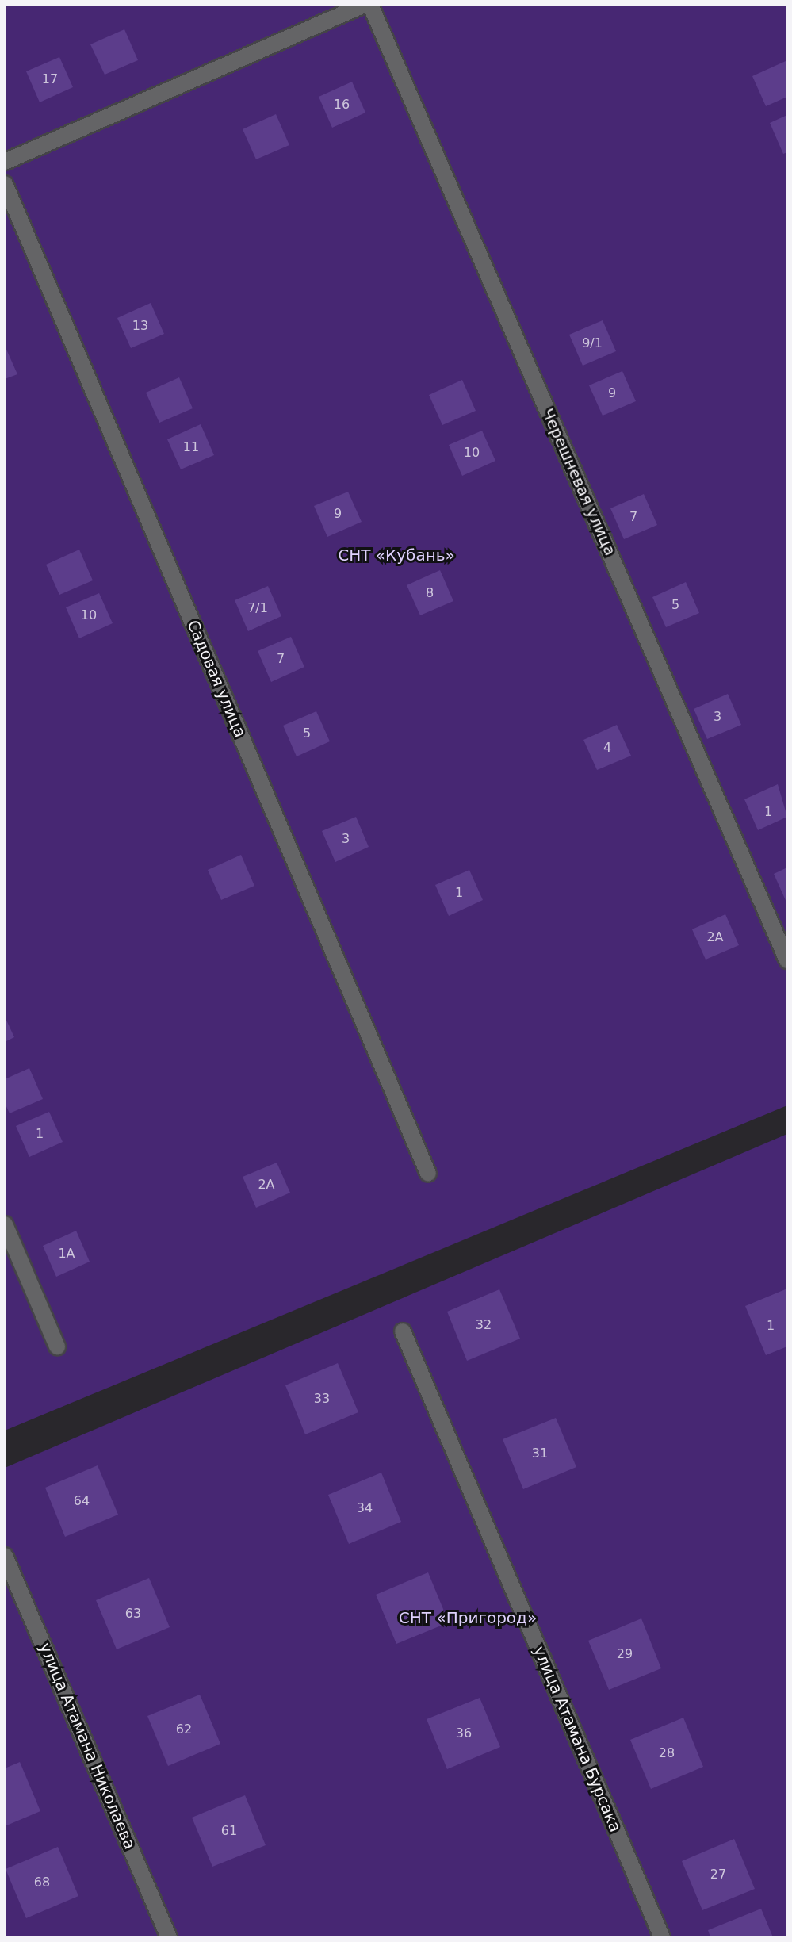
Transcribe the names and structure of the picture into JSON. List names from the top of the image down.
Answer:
{
  "streets": {
    "street": [
      "Черешневая улица",
      "Садовая улица",
      "улица Атамана Бурсака",
      "улица Атамана Николаева"
    ]
  },
  "parks": ["СНТ «Кубань»", "СНТ «Пригород»"],
  "house_numbers": [
    "17",
    "16",
    "13",
    "9/1",
    "9",
    "11",
    "10",
    "9",
    "7",
    "8",
    "5",
    "7/1",
    "10",
    "7",
    "3",
    "5",
    "4",
    "1",
    "3",
    "1",
    "2А",
    "1",
    "2А",
    "1А",
    "32",
    "1",
    "33",
    "31",
    "64",
    "34",
    "63",
    "29",
    "62",
    "36",
    "28",
    "61",
    "27",
    "68"
  ]
}
